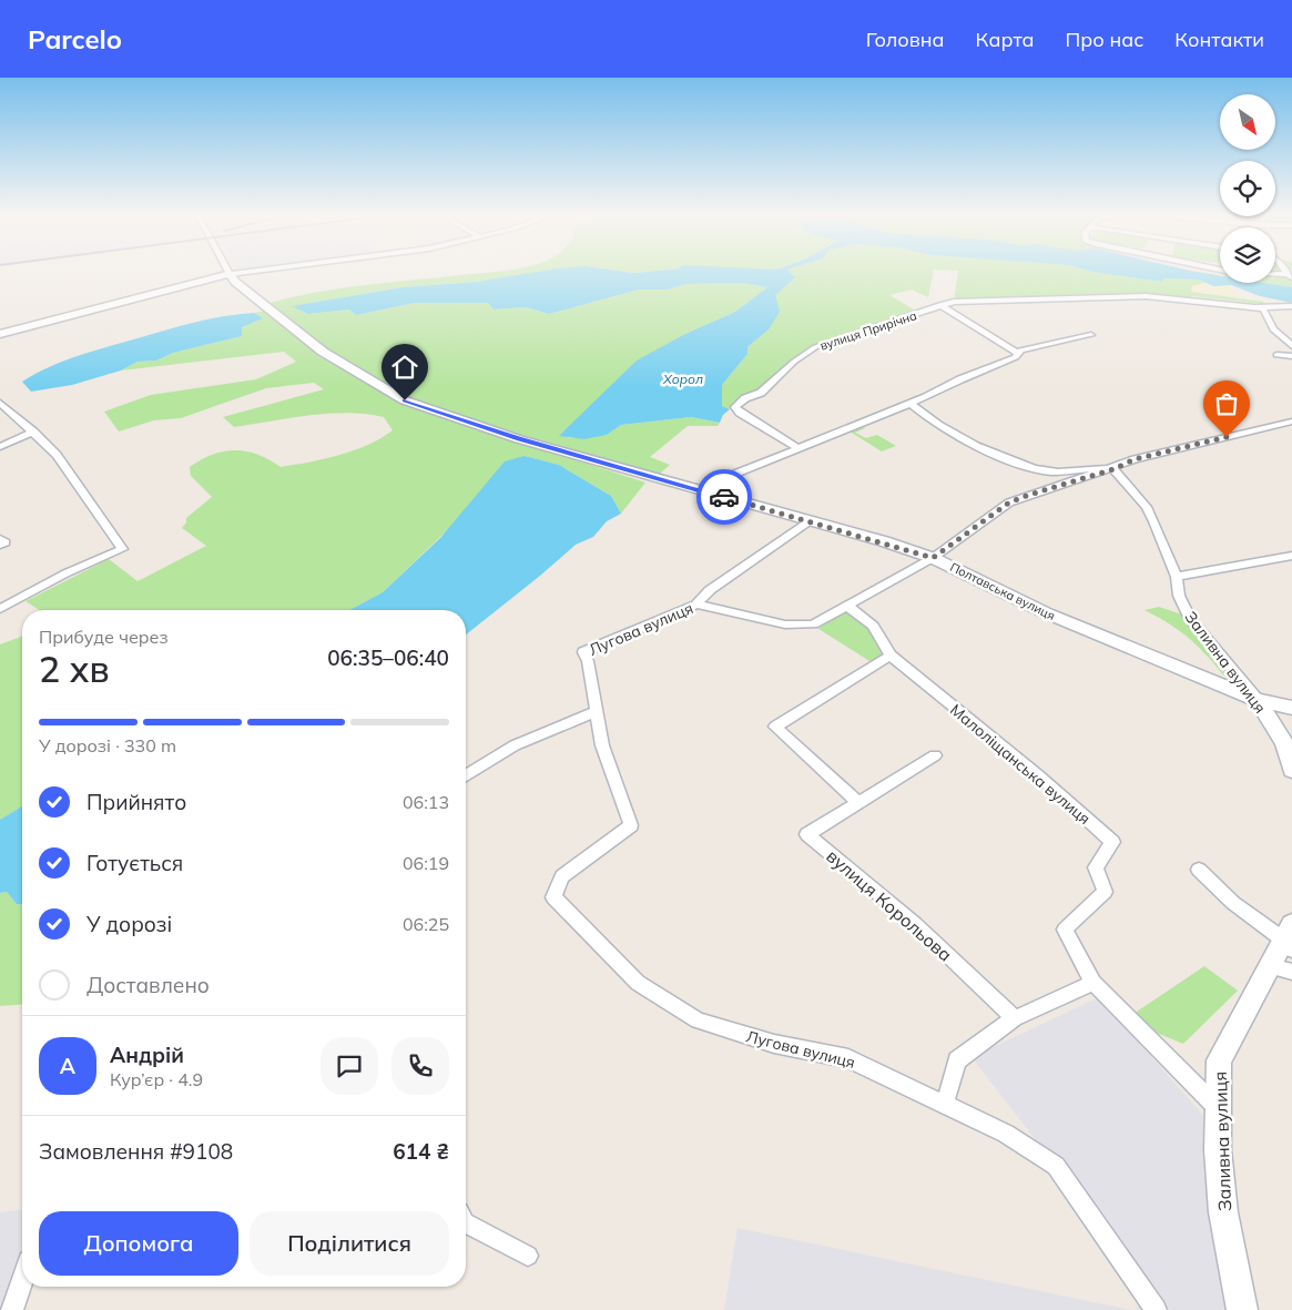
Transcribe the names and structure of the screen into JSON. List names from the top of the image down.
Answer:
{
  "streets": {
    "street": [
      "вулиця Прирічна",
      "Полтавська вулиця",
      "Лугова вулиця",
      "Заливна вулиця",
      "Малоліщанська вулиця",
      "вулиця Корольова"
    ]
  },
  "crossings": [
    ["Полтавська вулиця", "Лугова вулиця"],
    ["Полтавська вулиця", "Заливна вулиця"],
    ["Лугова вулиця", "Заливна вулиця"],
    ["Лугова вулиця", "Малоліщанська вулиця"],
    ["Заливна вулиця", "Малоліщанська вулиця"]
  ],
  "water": ["Хорол"],
  "north": "bottom right",
  "page": {
    "header": "Parcelo",
    "nav": [
      "Головна",
      "Карта",
      "Про нас",
      "Контакти"
    ],
    "heading": ["2 хв", "Прибуде через", "06:35–06:40"],
    "panel": [
      "Андрій",
      "Кур’єр · 4.9",
      "Замовлення #9108",
      "614 ₴"
    ],
    "bar": "У дорозі · 330 m",
    "list": [
      ["Прийнято", "06:13"],
      ["Готується", "06:19"],
      ["У дорозі", "06:25"],
      "Доставлено"
    ],
    "round": "А",
    "buttons": ["Допомога", "Поділитися"]
  }
}
